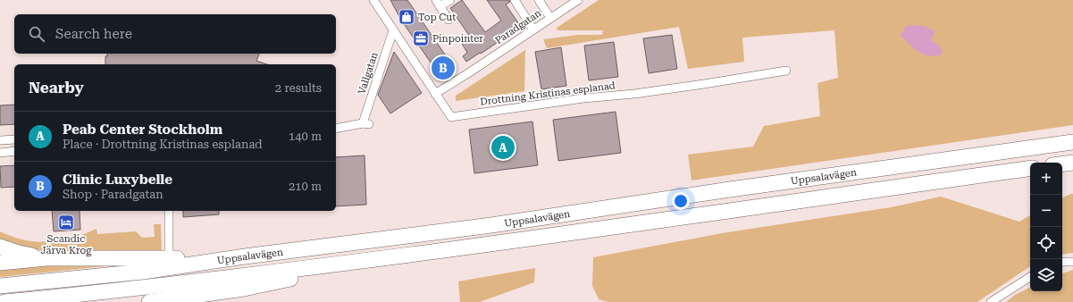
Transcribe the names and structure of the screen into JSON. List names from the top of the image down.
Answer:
{
  "streets": {
    "highway": ["Uppsalavägen"],
    "street": ["Paradgatan", "Vallgatan", "Drottning Kristinas esplanad"]
  },
  "crossings": [
    ["Paradgatan", "Drottning Kristinas esplanad"],
    ["Vallgatan", "Drottning Kristinas esplanad"]
  ],
  "places": {
    "shop": ["Top Cut"],
    "office": ["Pinpointer"],
    "hotel": ["Scandic Järva Krog"]
  },
  "page": {
    "search": "Search here",
    "pins": ["B", "A"],
    "heading": ["Nearby", "2 results"],
    "list": [
      {
        "mark": "A",
        "name": "Peab Center Stockholm",
        "note": "Place · Drottning Kristinas esplanad",
        "value": "140 m"
      },
      {
        "mark": "B",
        "name": "Clinic Luxybelle",
        "note": "Shop · Paradgatan",
        "value": "210 m"
      }
    ],
    "map_buttons": ["+", "−"]
  }
}
